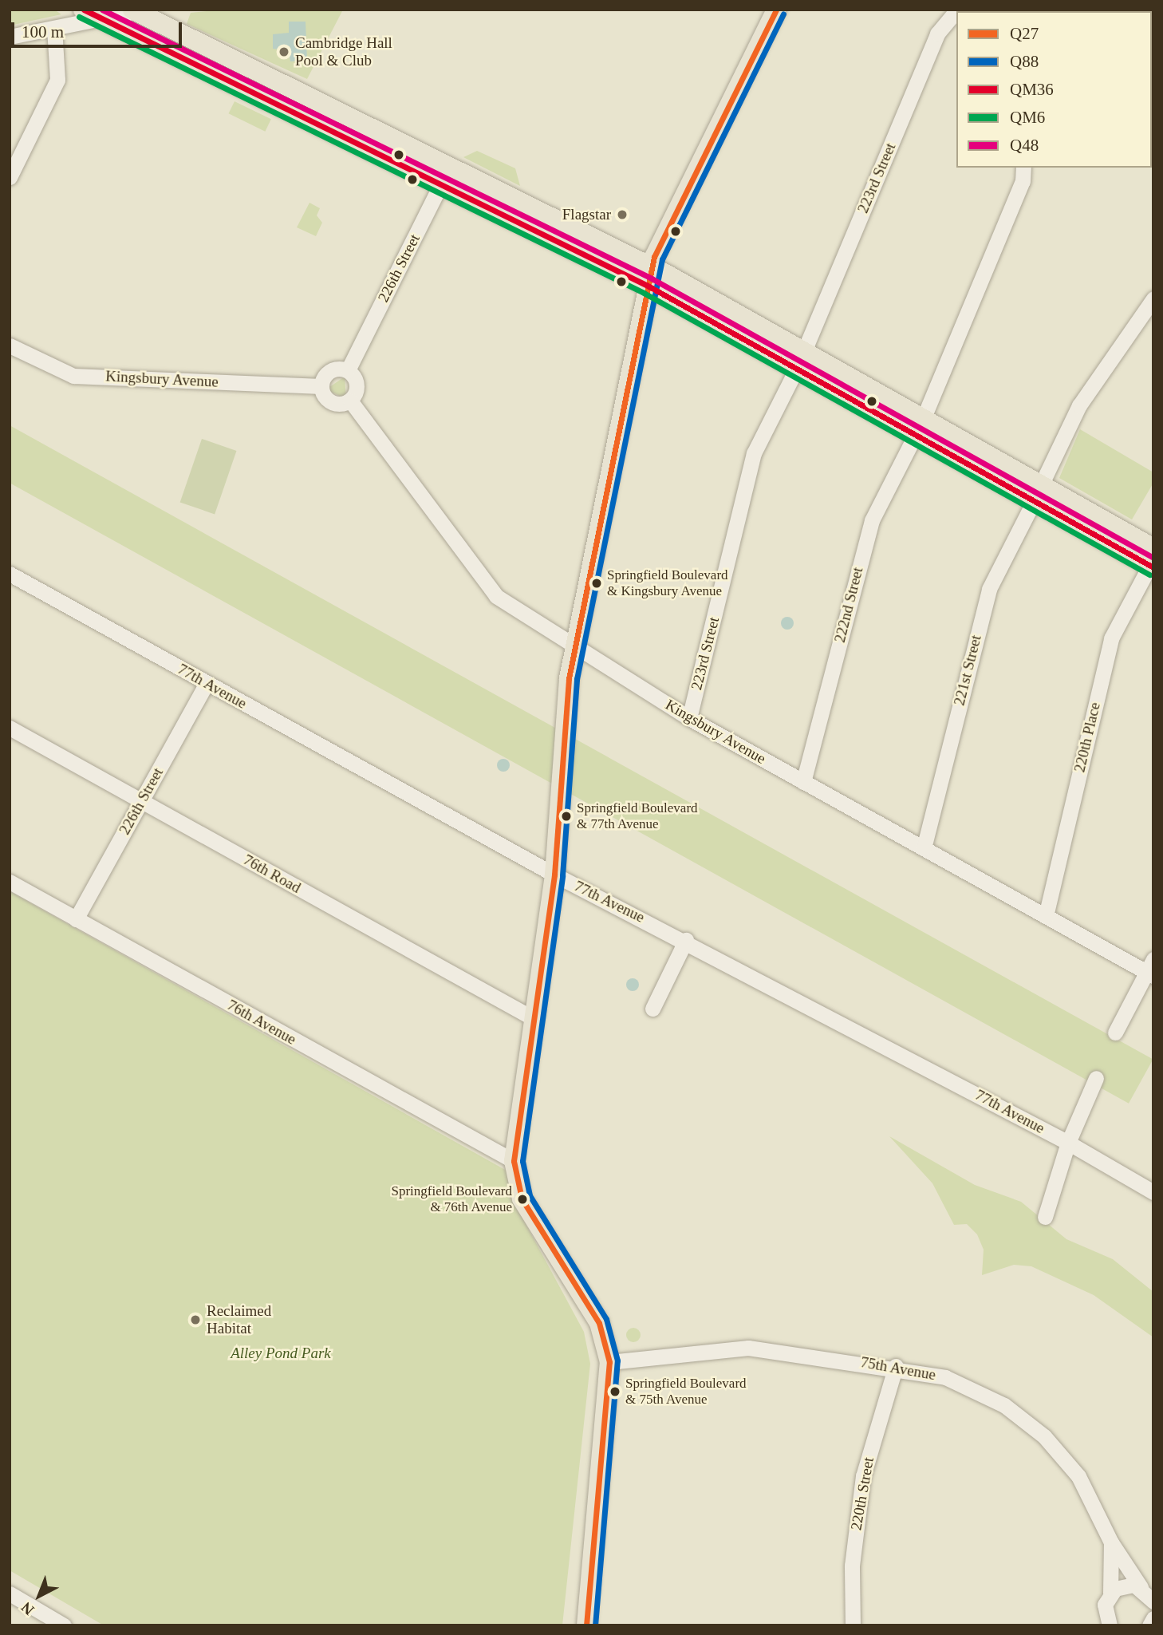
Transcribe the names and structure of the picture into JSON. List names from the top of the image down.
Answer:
{
  "streets": {
    "street": [
      "223rd Street",
      "226th Street",
      "Kingsbury Avenue",
      "222nd Street",
      "221st Street",
      "77th Avenue",
      "220th Place",
      "76th Road",
      "76th Avenue",
      "75th Avenue",
      "220th Street"
    ]
  },
  "crossings": [
    ["223rd Street", "Kingsbury Avenue"],
    ["226th Street", "Kingsbury Avenue"],
    ["226th Street", "77th Avenue"],
    ["226th Street", "76th Road"],
    ["226th Street", "76th Avenue"],
    ["Kingsbury Avenue", "222nd Street"],
    ["Kingsbury Avenue", "221st Street"],
    ["Kingsbury Avenue", "220th Place"],
    ["75th Avenue", "220th Street"]
  ],
  "parks": ["Alley Pond Park"],
  "places": [
    "Cambridge Hall Pool & Club",
    "Flagstar",
    "Springfield Boulevard & Kingsbury Avenue",
    "Springfield Boulevard & 77th Avenue",
    "Springfield Boulevard & 76th Avenue",
    "Reclaimed Habitat",
    "Springfield Boulevard & 75th Avenue"
  ],
  "lines": [
    "transit line Q27",
    "transit line QM36",
    "transit line Q48",
    "transit line Q88",
    "transit line QM6"
  ],
  "legend": [
    "Q27",
    "Q88",
    "QM36",
    "QM6",
    "Q48"
  ],
  "scale_bar": "100 m",
  "north": "bottom left"
}
